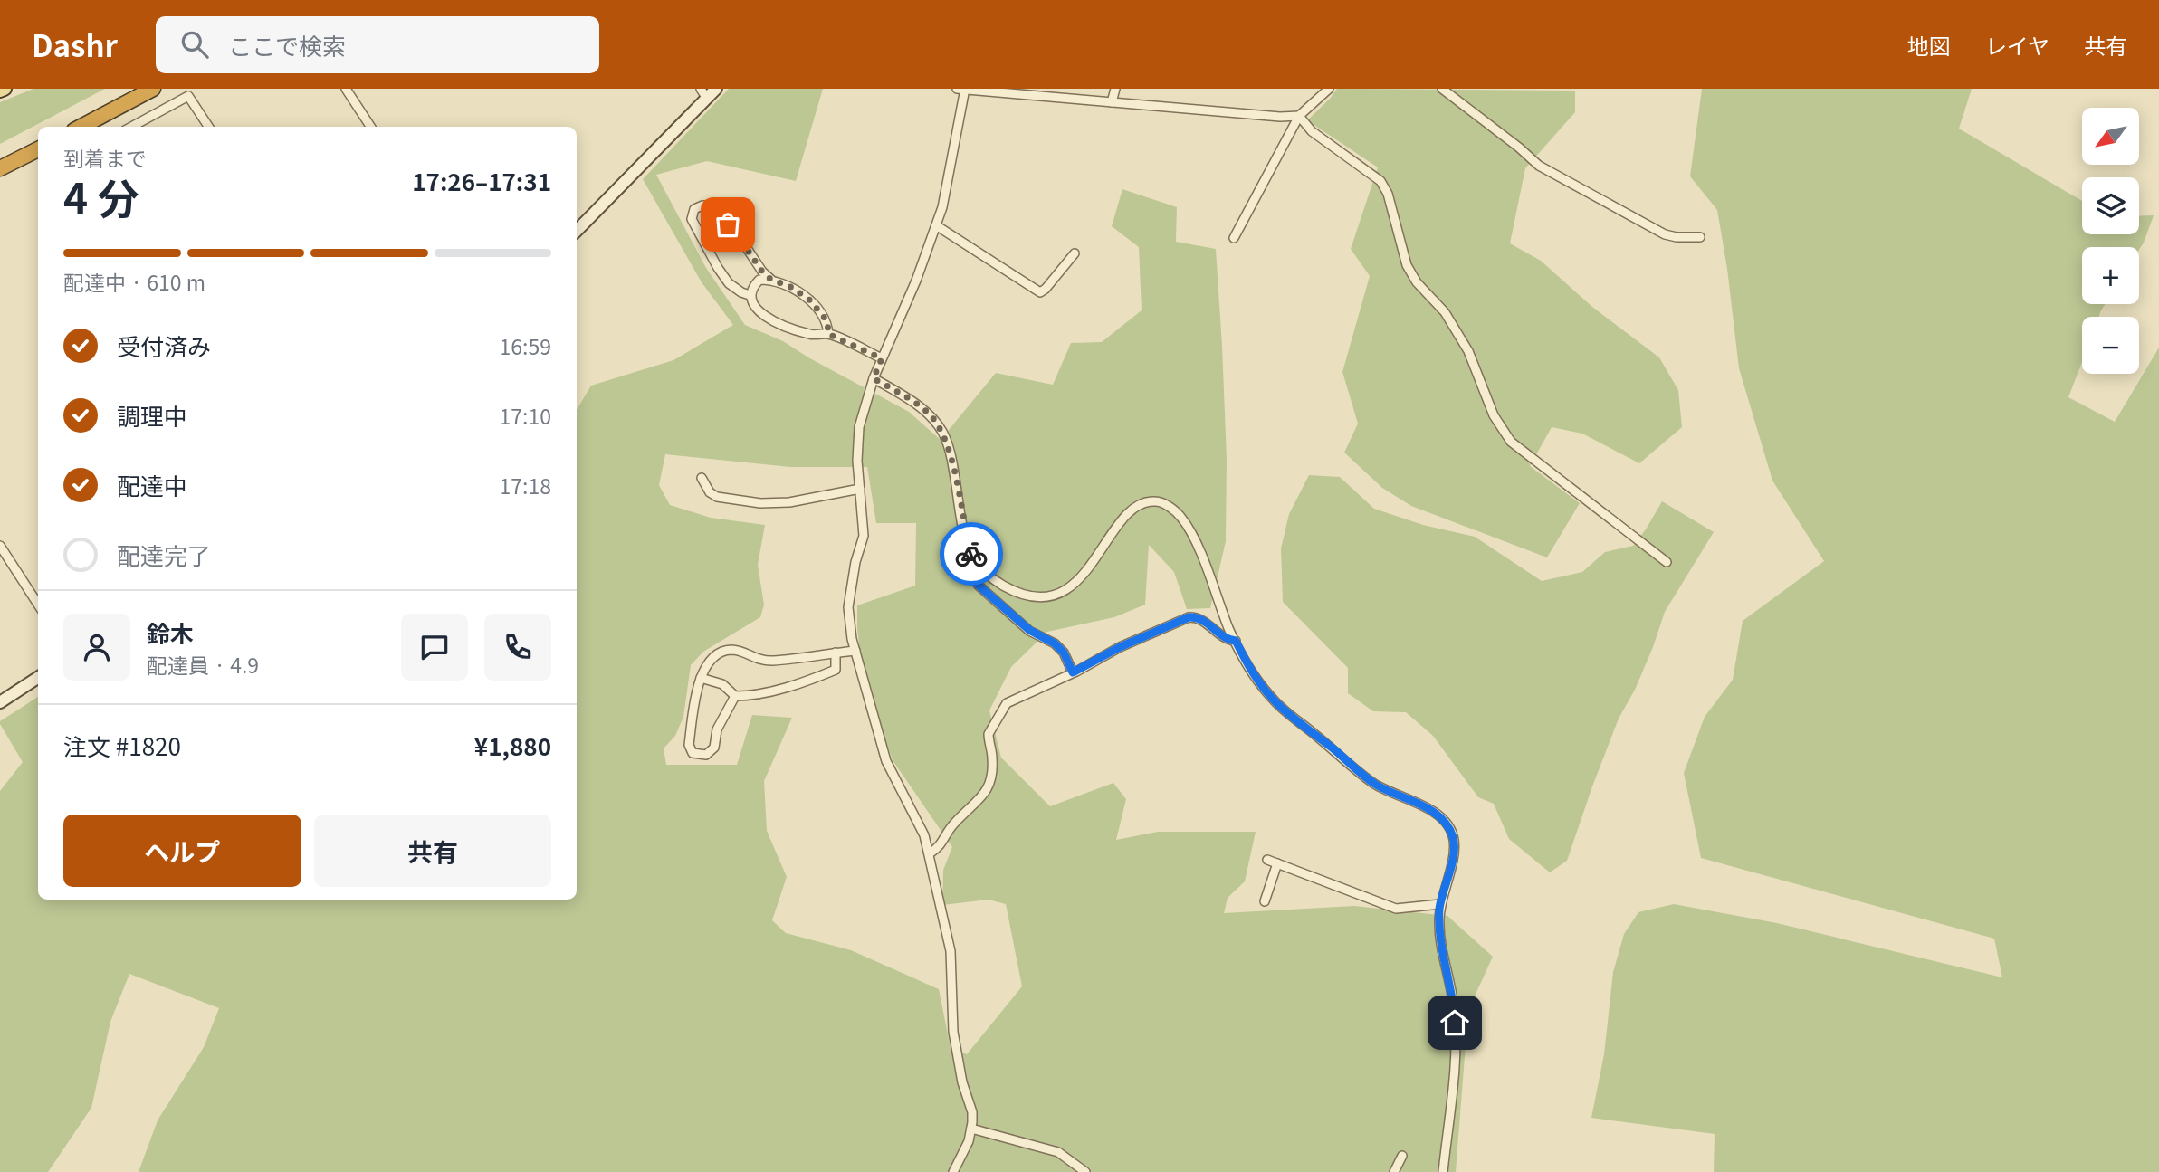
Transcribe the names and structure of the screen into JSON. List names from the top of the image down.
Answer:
{
  "north": "bottom left",
  "page": {
    "header": "Dashr",
    "search": "ここで検索",
    "nav": ["地図", "レイヤ", "共有"],
    "map_buttons": ["+", "−"],
    "heading": ["4 分", "到着まで", "17:26–17:31"],
    "panel": [
      "鈴木",
      "配達員 · 4.9",
      "注文 #1820",
      "¥1,880"
    ],
    "bar": "配達中 · 610 m",
    "list": [
      ["受付済み", "16:59"],
      ["調理中", "17:10"],
      ["配達中", "17:18"],
      "配達完了"
    ],
    "buttons": ["ヘルプ", "共有"]
  }
}
